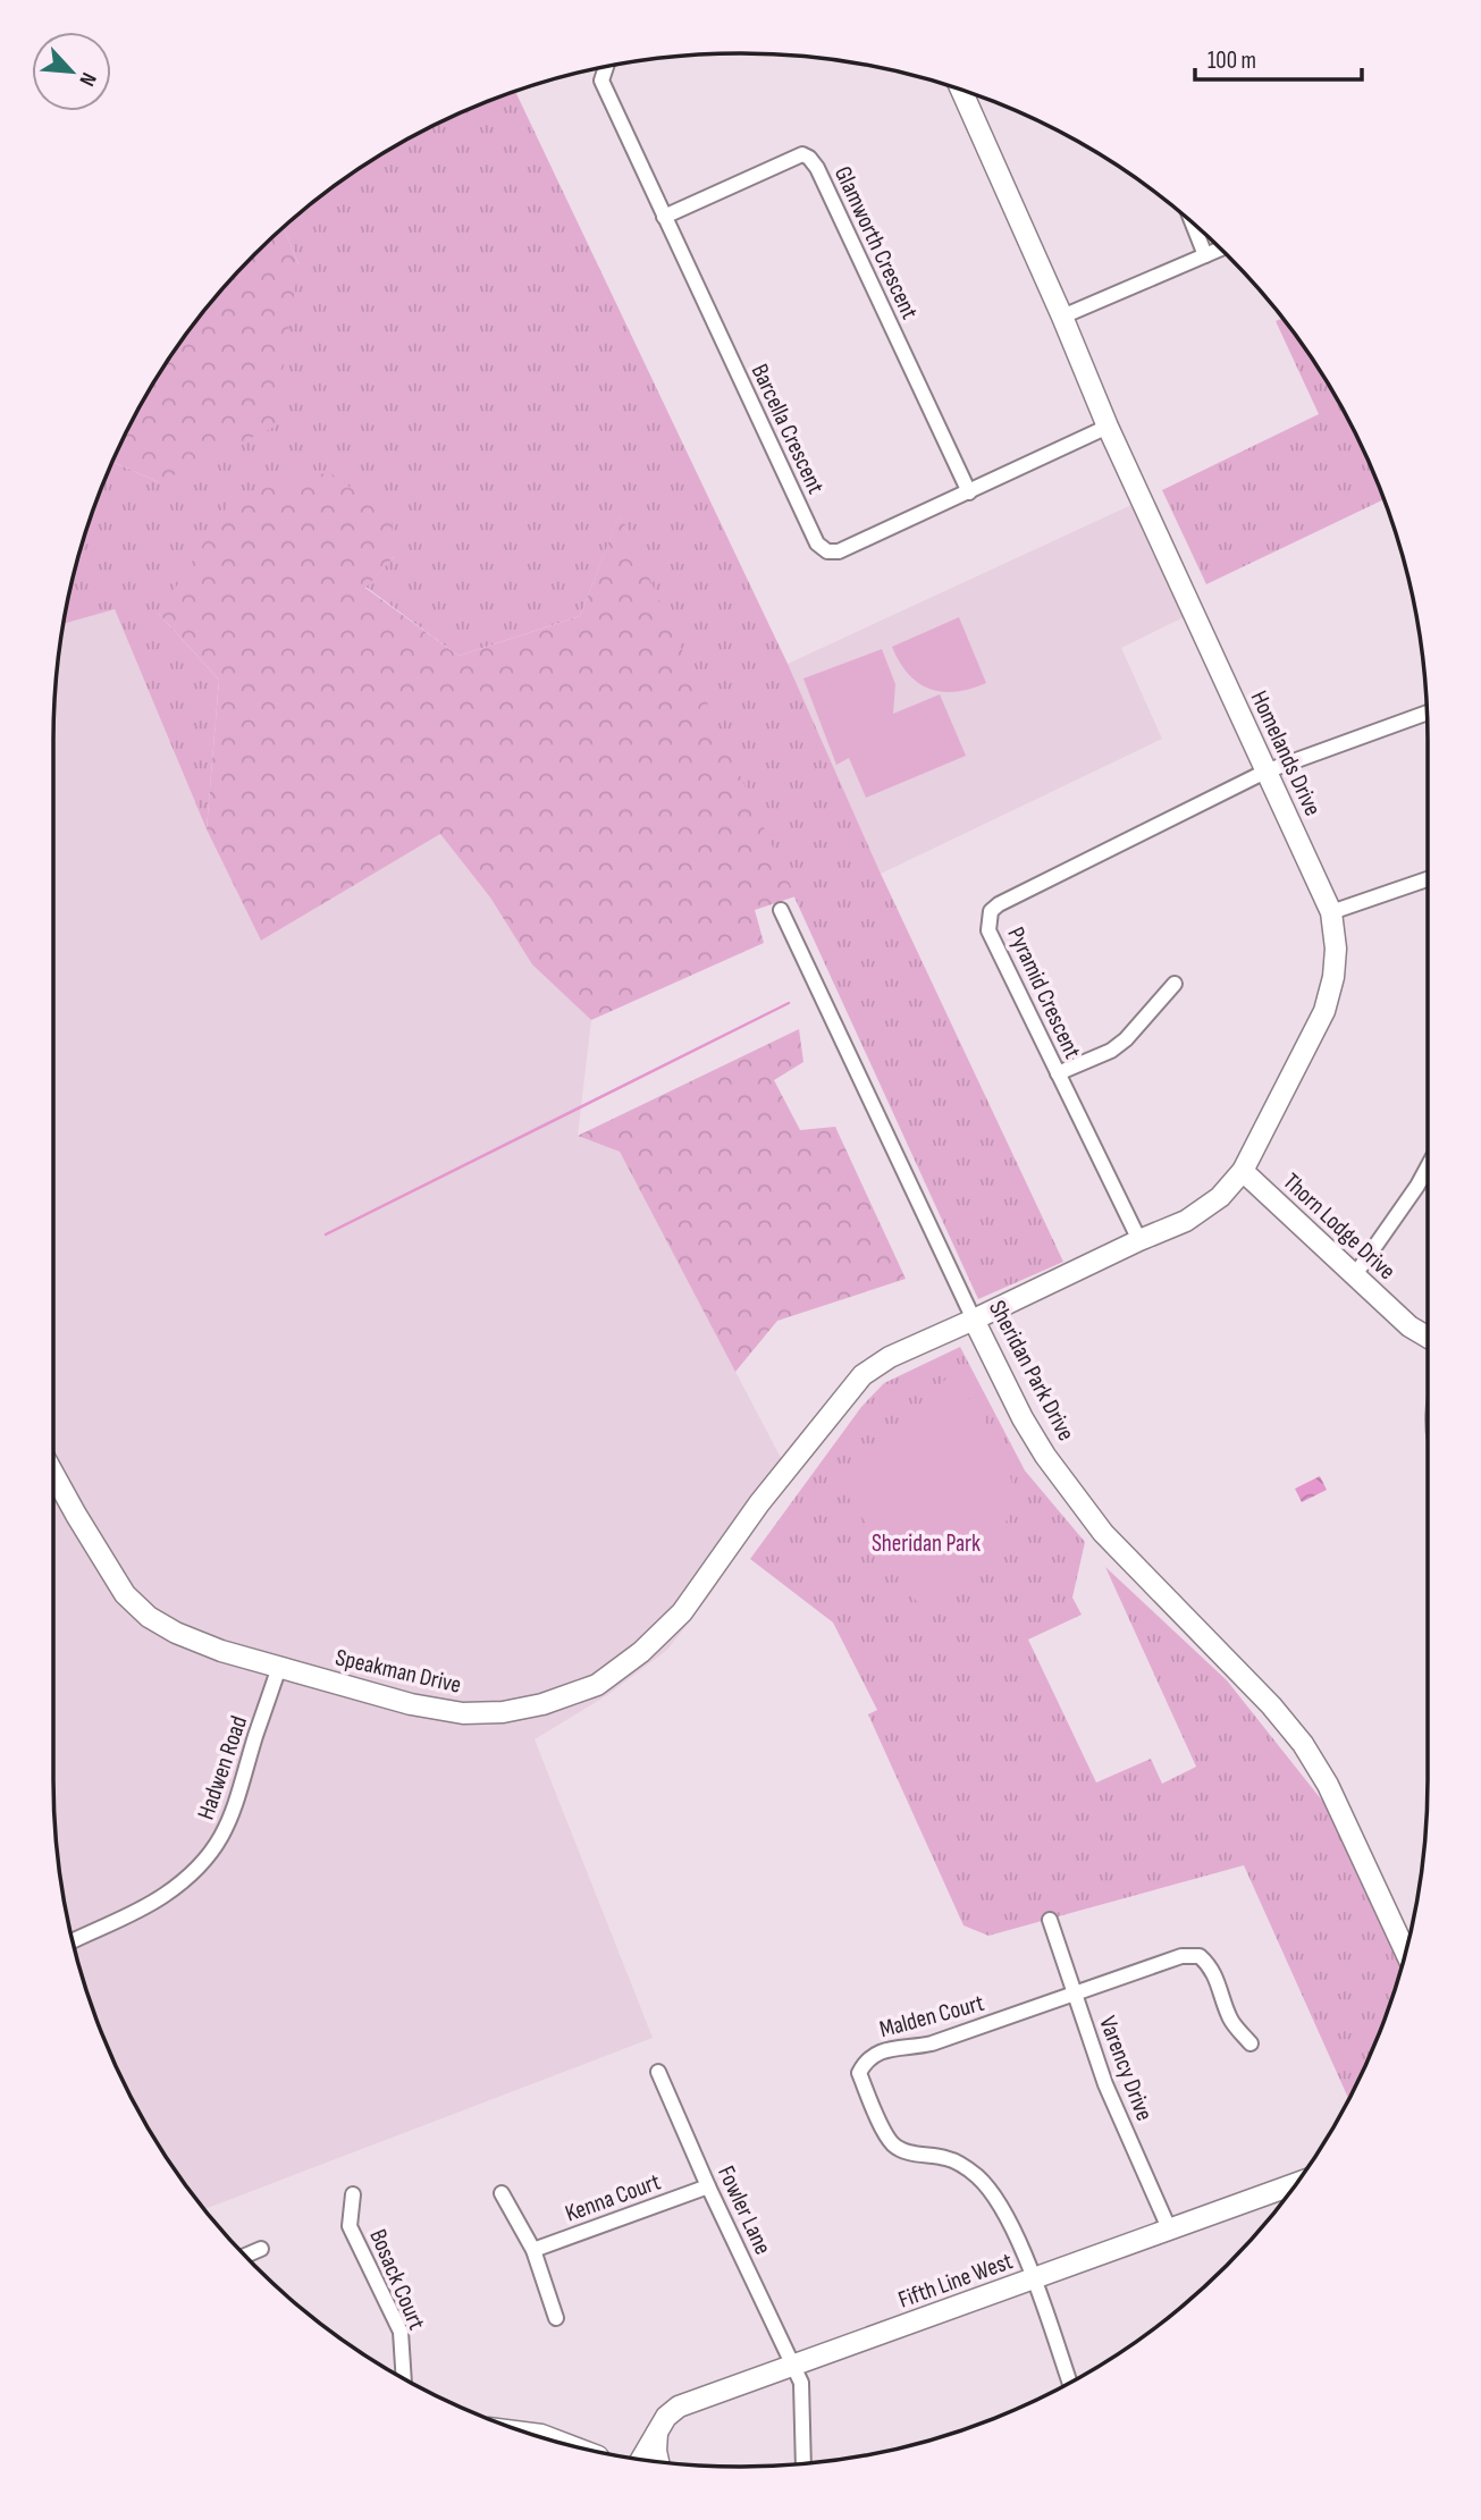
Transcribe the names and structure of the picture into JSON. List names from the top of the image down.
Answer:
{
  "streets": {
    "street": [
      "Glamworth Crescent",
      "Barcella Crescent",
      "Homelands Drive",
      "Pyramid Crescent",
      "Thorn Lodge Drive",
      "Sheridan Park Drive",
      "Speakman Drive",
      "Hadwen Road",
      "Malden Court",
      "Varency Drive",
      "Kenna Court",
      "Fowler Lane",
      "Bosack Court",
      "Fifth Line West"
    ]
  },
  "crossings": [
    ["Glamworth Crescent", "Barcella Crescent"],
    ["Barcella Crescent", "Homelands Drive"],
    ["Homelands Drive", "Pyramid Crescent"],
    ["Homelands Drive", "Thorn Lodge Drive"],
    ["Homelands Drive", "Sheridan Park Drive"],
    ["Homelands Drive", "Speakman Drive"],
    ["Sheridan Park Drive", "Speakman Drive"],
    ["Speakman Drive", "Hadwen Road"],
    ["Malden Court", "Varency Drive"],
    ["Malden Court", "Fifth Line West"],
    ["Varency Drive", "Fifth Line West"],
    ["Kenna Court", "Fowler Lane"],
    ["Fowler Lane", "Fifth Line West"]
  ],
  "parks": ["Sheridan Park"],
  "scale_bar": "100 m",
  "north": "bottom right"
}
